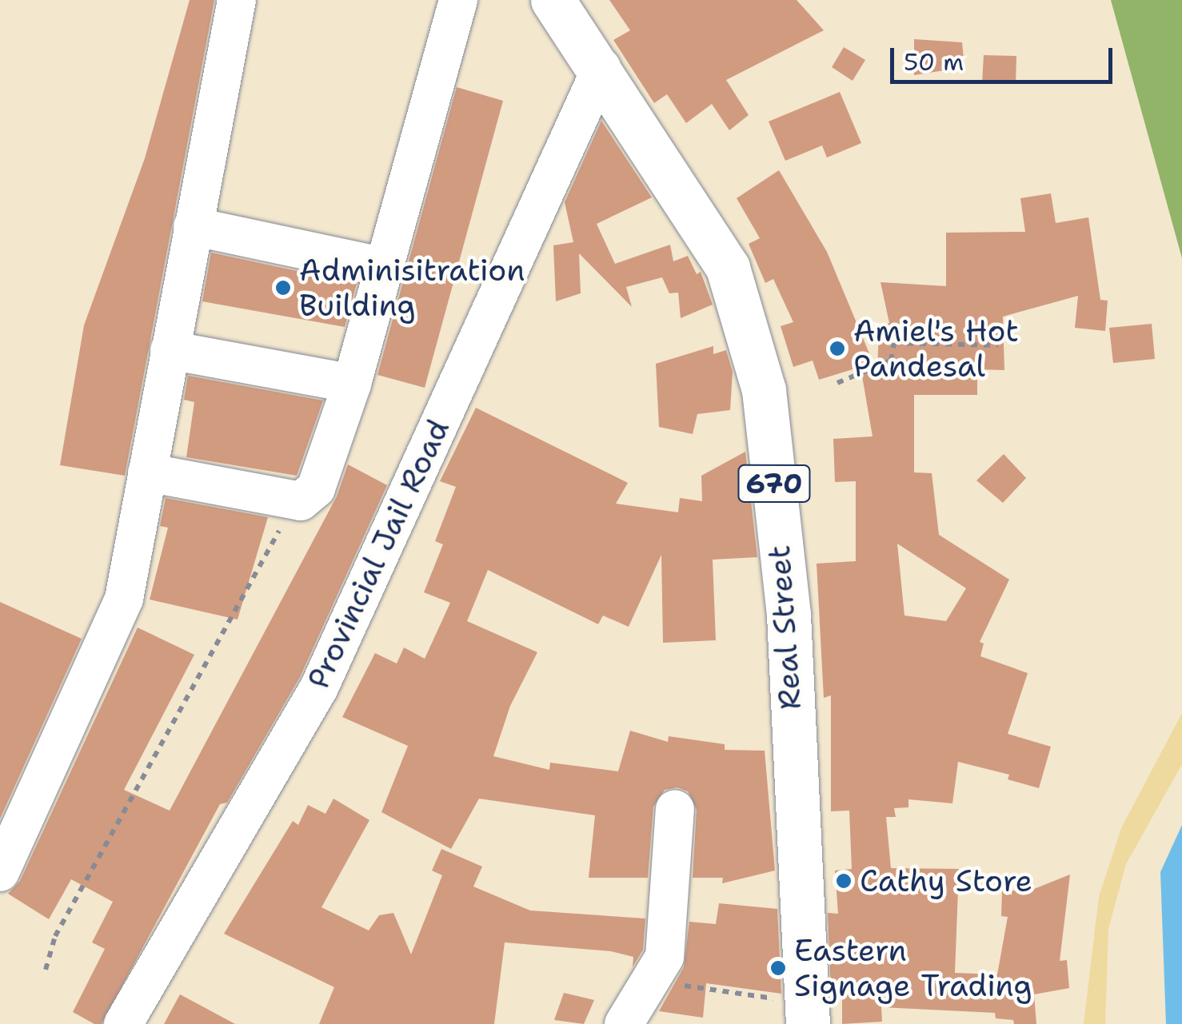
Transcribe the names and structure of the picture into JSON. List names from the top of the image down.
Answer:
{
  "streets": {
    "main road": ["670", "Real Street"],
    "street": ["Provincial Jail Road"]
  },
  "crossings": [
    ["Provincial Jail Road", "Real Street"]
  ],
  "places": [
    "Adminisitration Building",
    "Amiel's Hot Pandesal",
    "Cathy Store",
    "Eastern Signage Trading"
  ],
  "scale_bar": "50 m"
}
